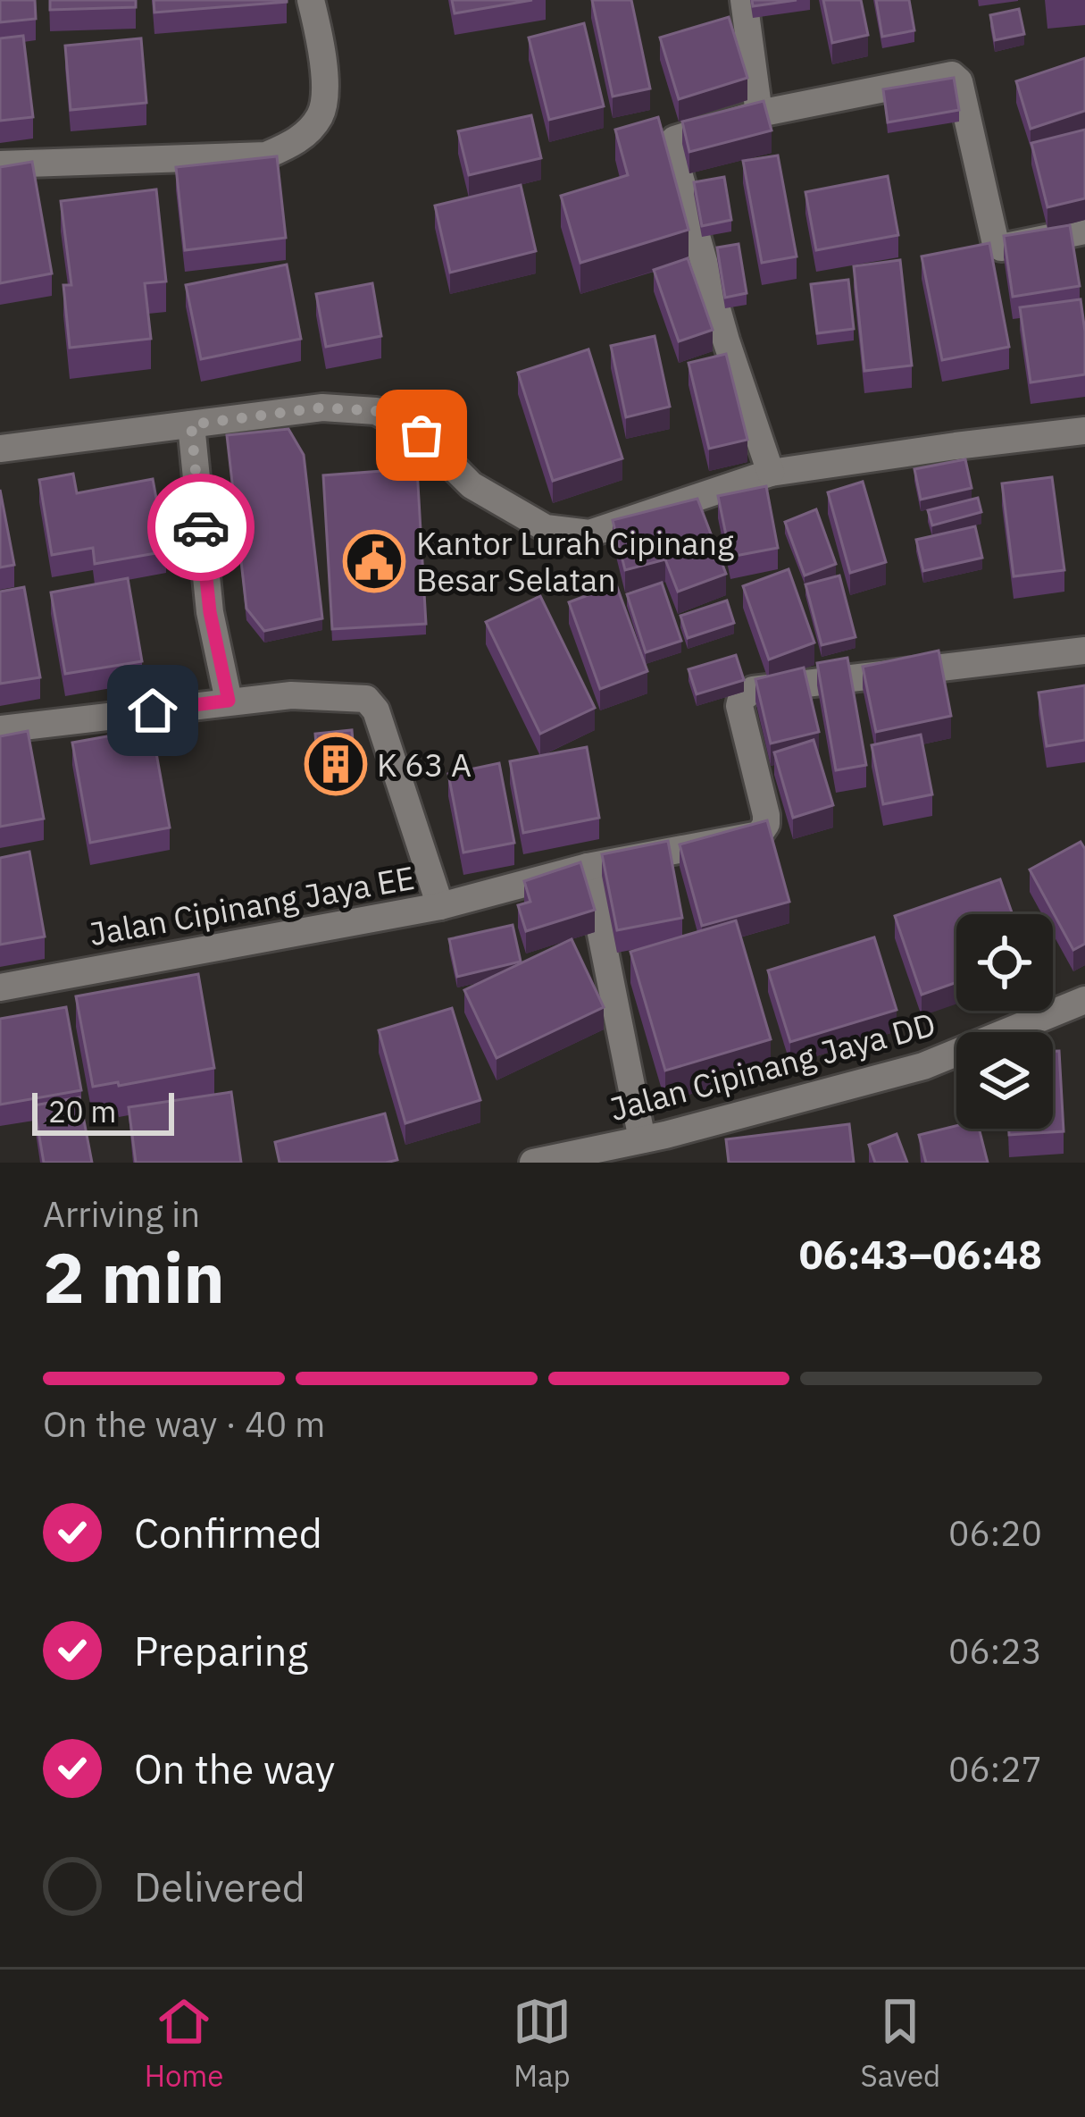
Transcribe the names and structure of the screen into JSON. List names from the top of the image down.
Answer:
{
  "streets": {
    "street": ["Jalan Cipinang Jaya EE", "Jalan Cipinang Jaya DD"]
  },
  "places": {
    "public building": ["Kantor Lurah Cipinang Besar Selatan"],
    "building": ["K 63 A"]
  },
  "scale_bar": "20 m",
  "page": {
    "scale": "20 m",
    "heading": ["2 min", "Arriving in", "06:43–06:48"],
    "bar": "On the way · 40 m",
    "list": [
      ["Confirmed", "06:20"],
      ["Preparing", "06:23"],
      ["On the way", "06:27"],
      "Delivered"
    ],
    "tabs": ["Home", "Map", "Saved"]
  }
}
